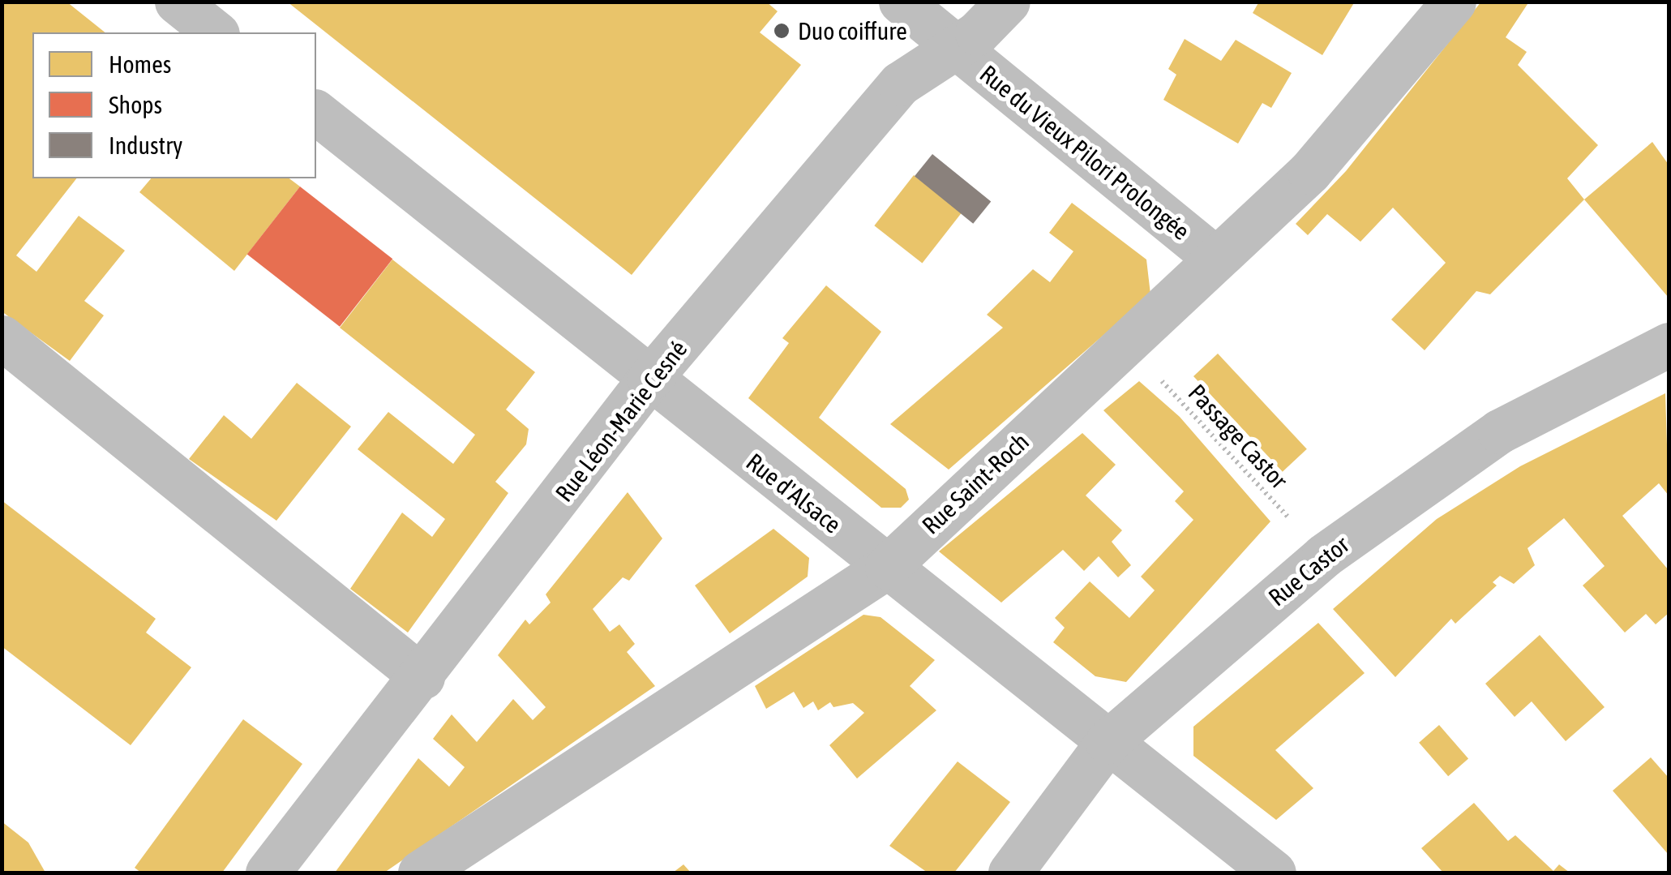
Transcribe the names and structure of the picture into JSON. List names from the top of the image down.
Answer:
{
  "streets": {
    "street": [
      "Rue du Vieux Pilori Prolongée",
      "Rue Léon-Marie Cesné",
      "Rue Saint-Roch",
      "Rue d'Alsace",
      "Rue Castor"
    ],
    "path": ["Passage Castor"]
  },
  "crossings": [
    ["Rue du Vieux Pilori Prolongée", "Rue Léon-Marie Cesné"],
    ["Rue du Vieux Pilori Prolongée", "Rue Saint-Roch"],
    ["Rue Léon-Marie Cesné", "Rue d'Alsace"],
    ["Passage Castor", "Rue Saint-Roch"],
    ["Passage Castor", "Rue Castor"],
    ["Rue Saint-Roch", "Rue d'Alsace"],
    ["Rue d'Alsace", "Rue Castor"]
  ],
  "places": ["Duo coiffure"],
  "legend": ["Homes", "Shops", "Industry"]
}
